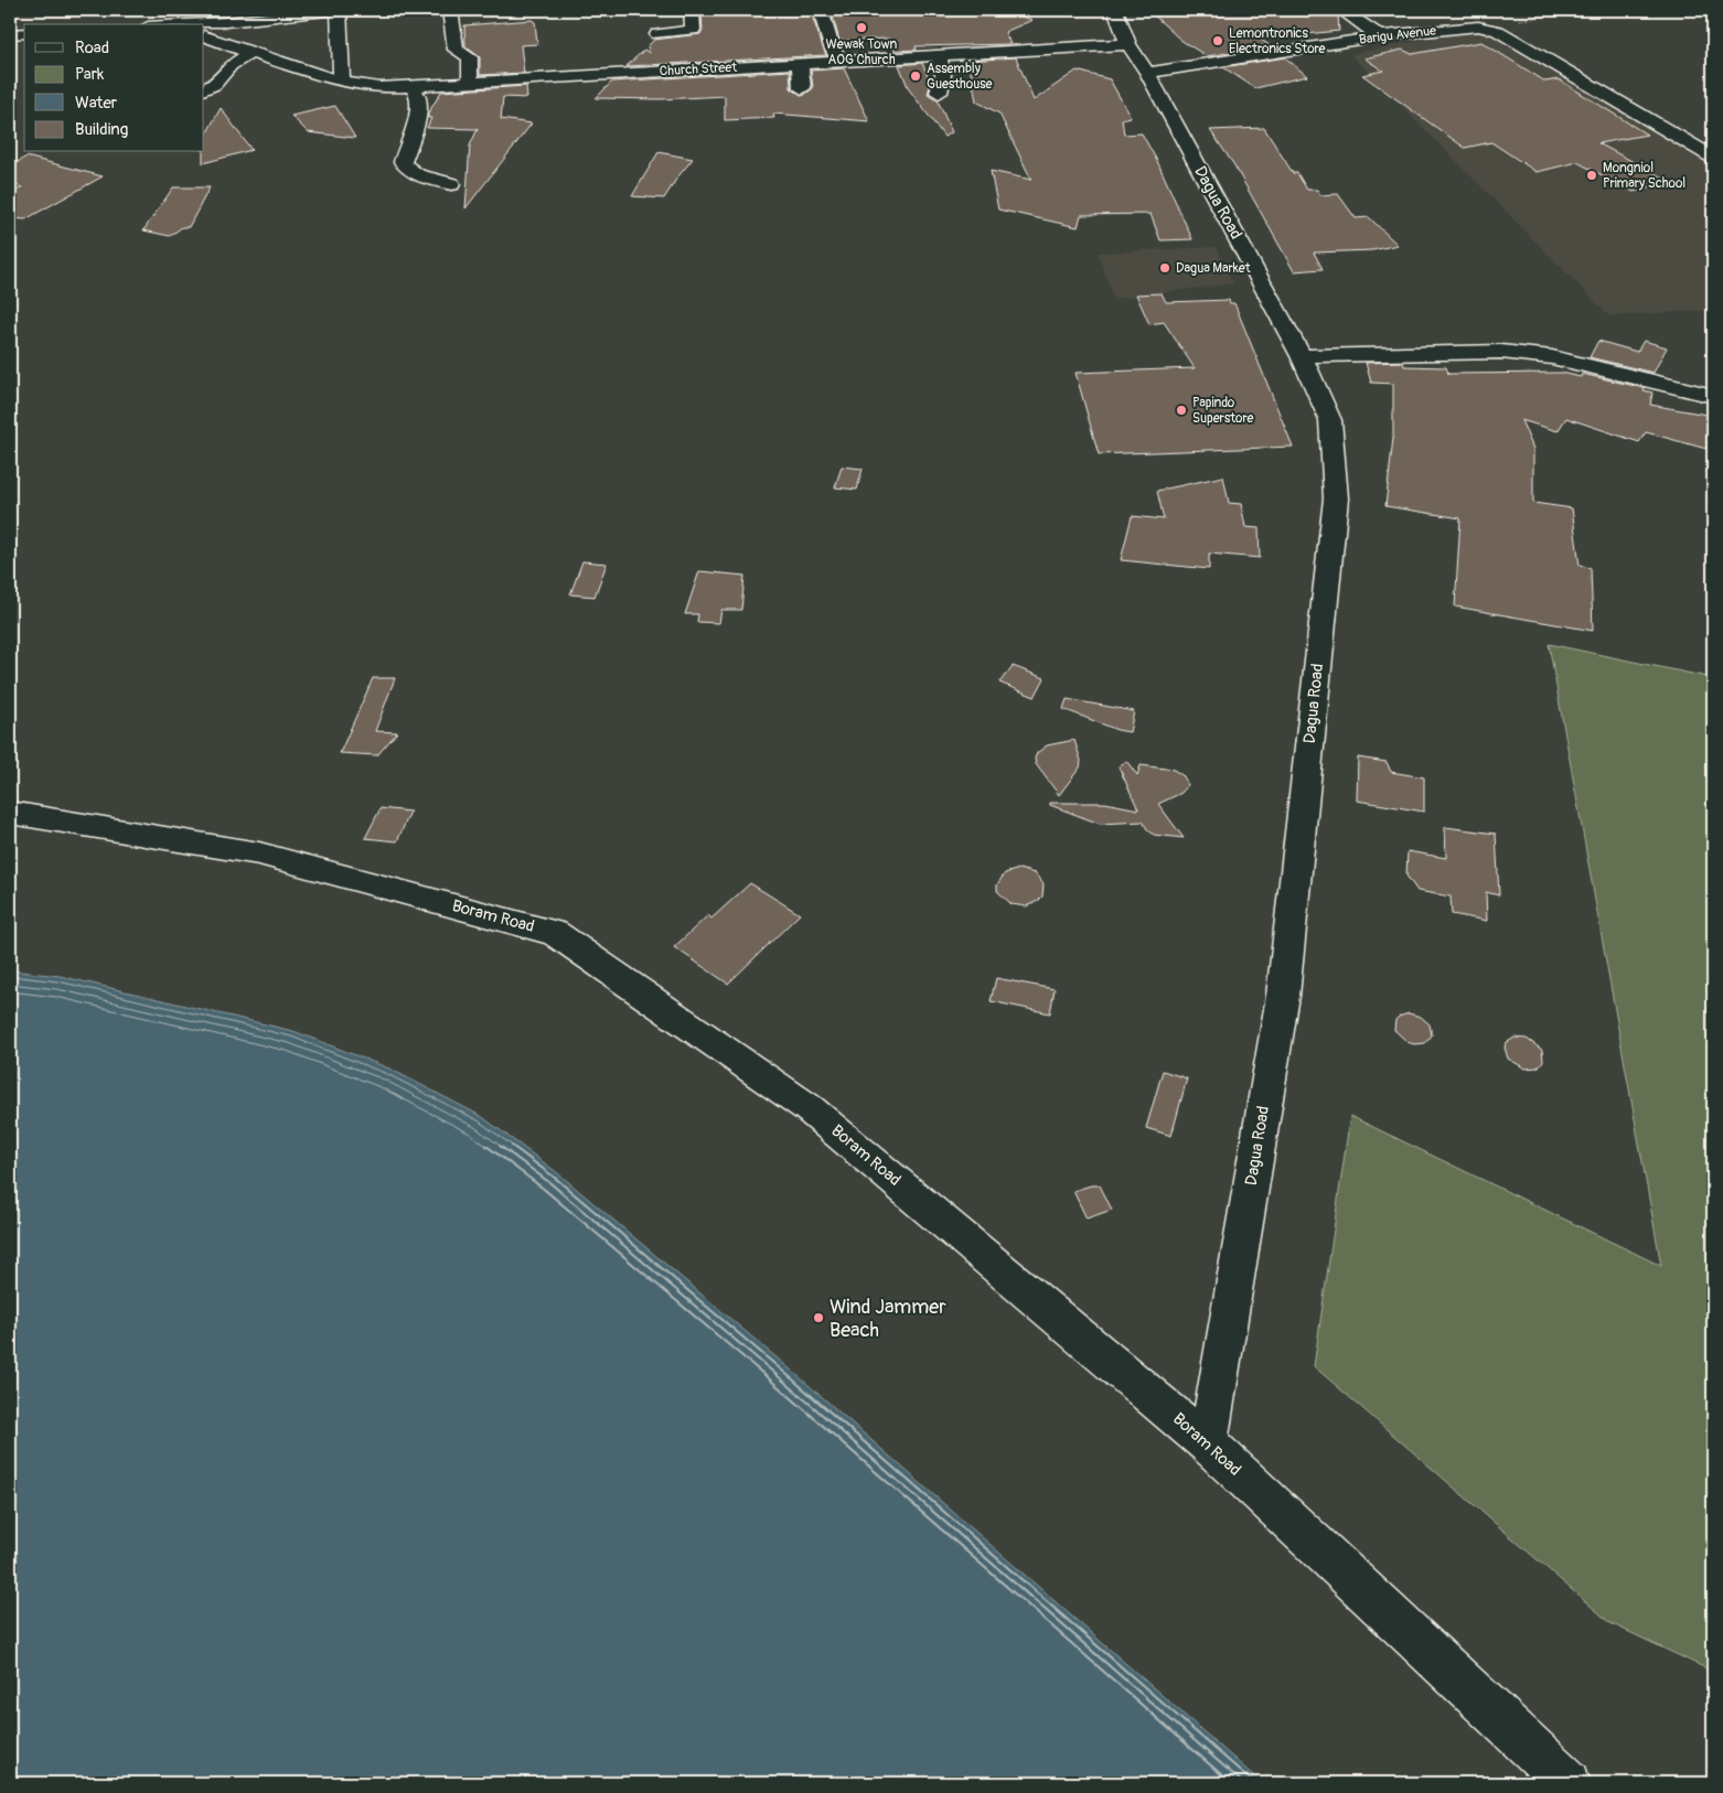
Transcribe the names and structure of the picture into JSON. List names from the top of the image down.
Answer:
{
  "streets": {
    "street": [
      "Barigu Avenue",
      "Church Street",
      "Dagua Road",
      "Boram Road"
    ]
  },
  "crossings": [
    ["Barigu Avenue", "Dagua Road"],
    ["Church Street", "Dagua Road"],
    ["Dagua Road", "Boram Road"]
  ],
  "places": [
    "Wewak Town AOG Church",
    "Lemontronics Electronics Store",
    "Assembly Guesthouse",
    "Mongniol Primary School",
    "Dagua Market",
    "Papindo Superstore",
    "Wind Jammer Beach"
  ],
  "legend": [
    "Road",
    "Park",
    "Water",
    "Building"
  ]
}
